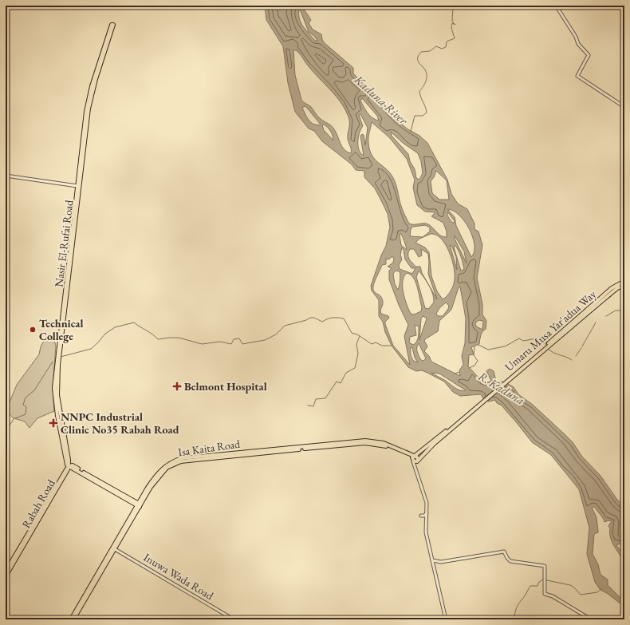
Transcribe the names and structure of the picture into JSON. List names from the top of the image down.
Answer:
{
  "streets": {
    "main road": [
      "Nasir El-Rufai Road",
      "Umaru Musa Yar'adua Way",
      "Isa Kaita Road",
      "Rabah Road"
    ],
    "street": ["Inuwa Wada Road"]
  },
  "crossings": [
    ["Umaru Musa Yar'adua Way", "Isa Kaita Road"],
    ["Isa Kaita Road", "Inuwa Wada Road"]
  ],
  "water": ["Kaduna River", "R. Kaduna"],
  "places": {
    "other": ["Technical College"],
    "health": ["Belmont Hospital", "NNPC Industrial Clinic No35 Rabah Road"]
  }
}
